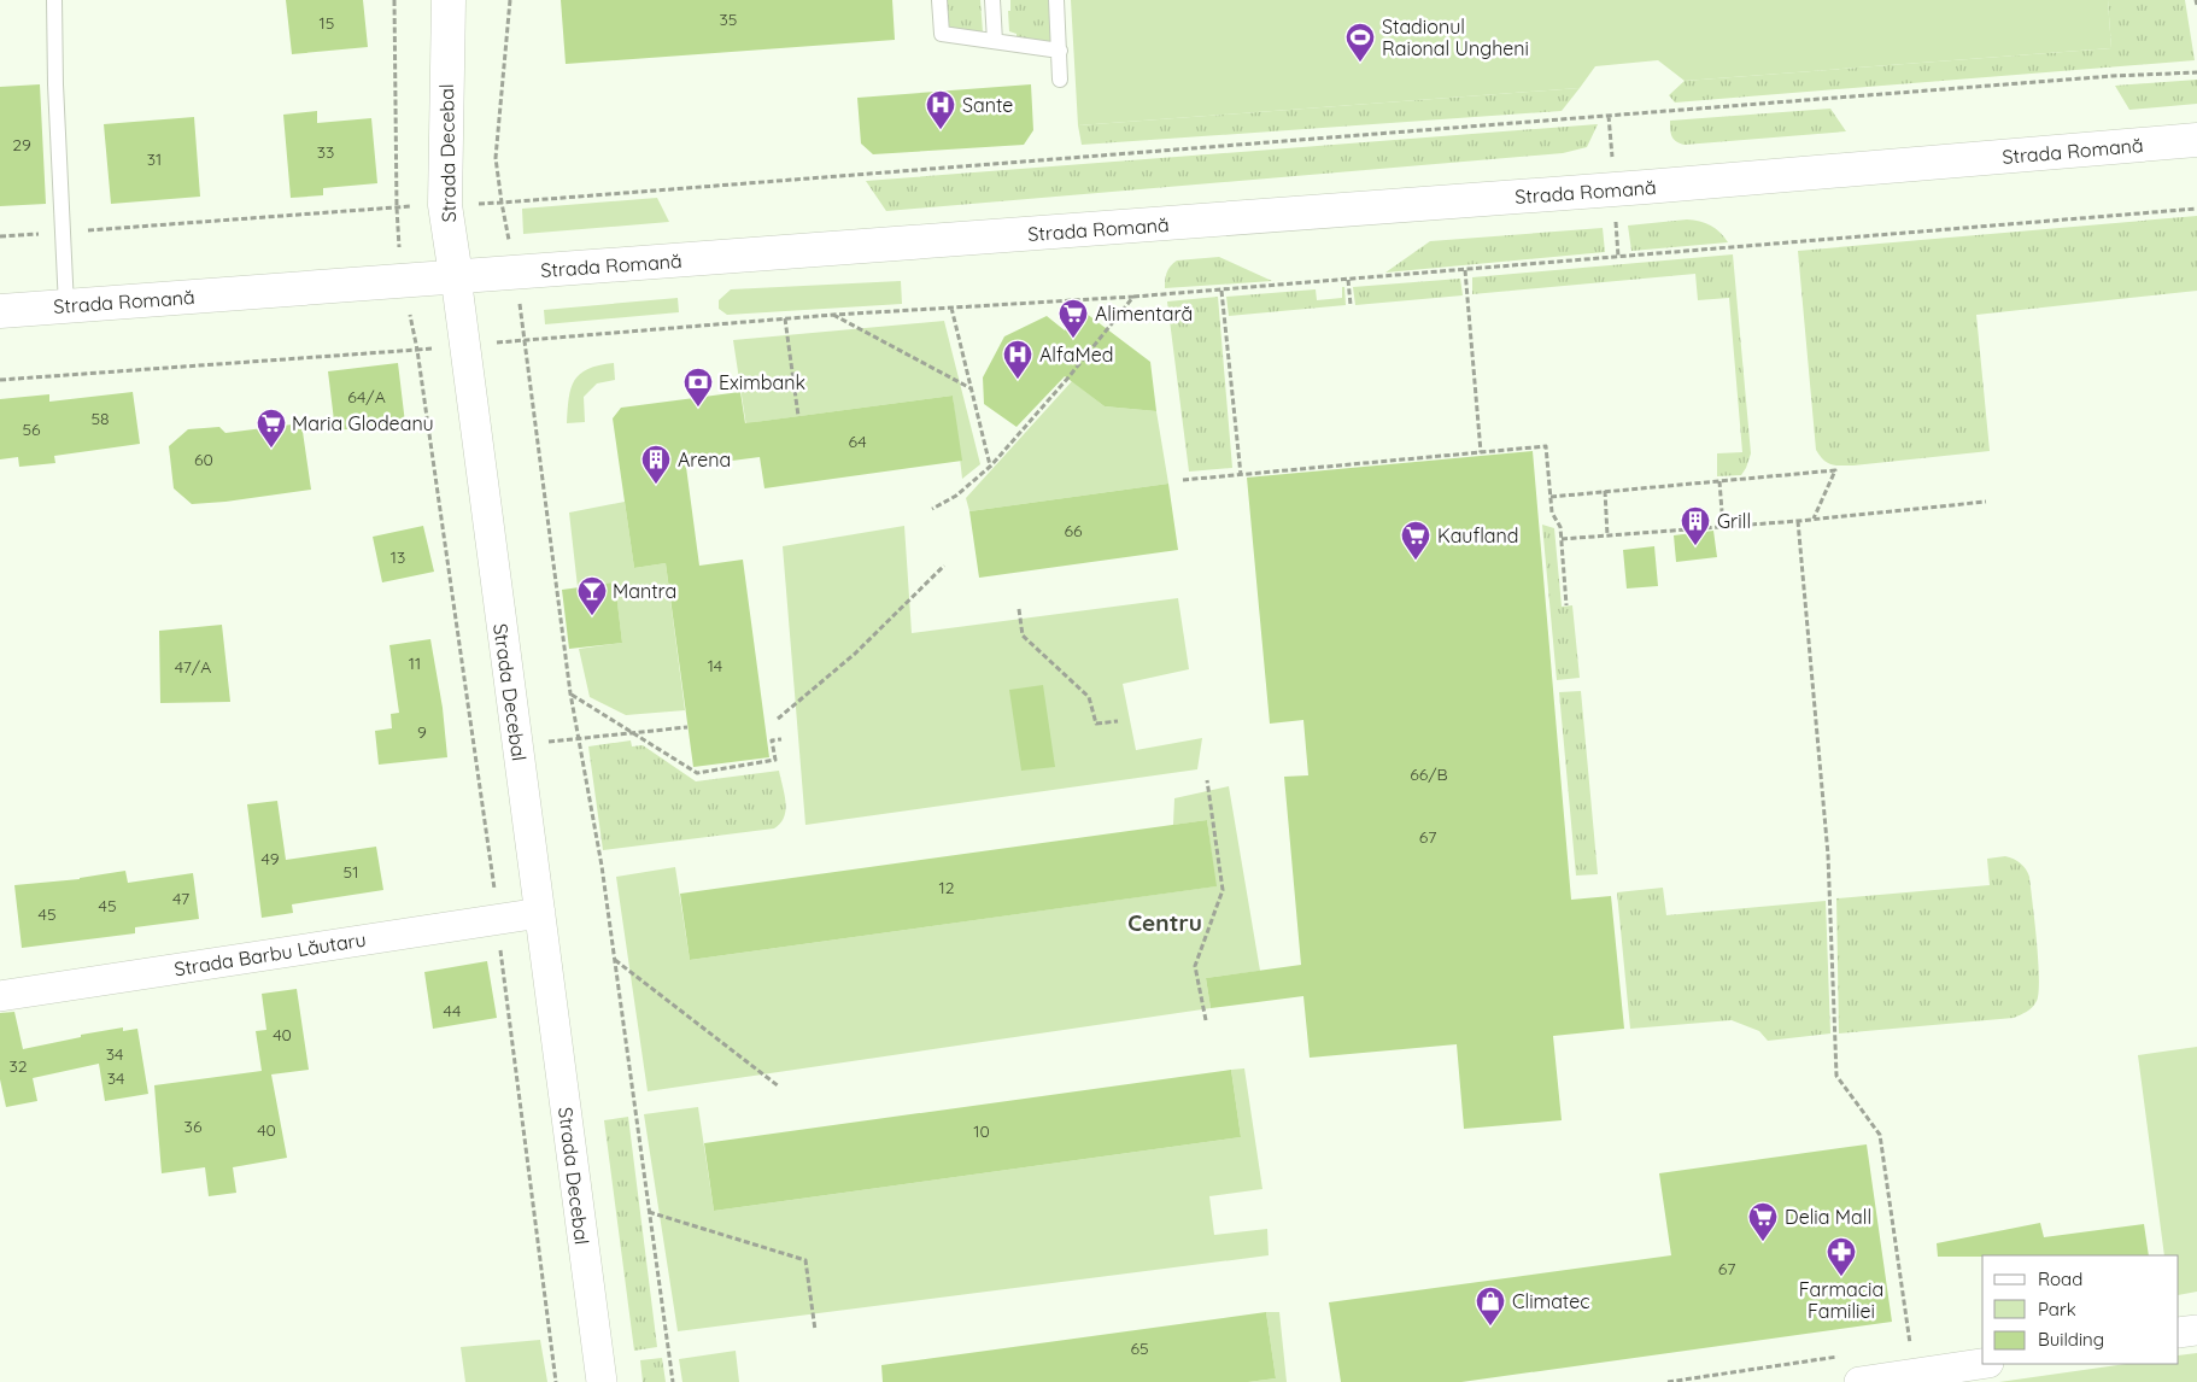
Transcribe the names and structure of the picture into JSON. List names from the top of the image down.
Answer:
{
  "streets": {
    "main road": ["Strada Romană", "Strada Decebal"],
    "street": ["Strada Barbu Lăutaru"]
  },
  "crossings": [
    ["Strada Romană", "Strada Decebal"],
    ["Strada Decebal", "Strada Barbu Lăutaru"]
  ],
  "districts": ["Centru"],
  "places": {
    "sports": ["Stadionul Raional Ungheni"],
    "hospital": ["Sante", "AlfaMed"],
    "supermarket": [
      "Alimentară",
      "Maria Glodeanu",
      "Kaufland",
      "Delia Mall"
    ],
    "bank": ["Eximbank"],
    "building": ["Arena", "Grill"],
    "bar": ["Mantra"],
    "pharmacy": ["Farmacia Familiei"],
    "shop": ["Climatec"]
  },
  "house_numbers": [
    "35",
    "15",
    "29",
    "33",
    "31",
    "64/A",
    "58",
    "56",
    "64",
    "60",
    "66",
    "13",
    "11",
    "14",
    "47/A",
    "9",
    "66/B",
    "67",
    "49",
    "51",
    "12",
    "47",
    "45",
    "45",
    "44",
    "40",
    "34",
    "32",
    "34",
    "36",
    "40",
    "10",
    "67",
    "65"
  ],
  "legend": ["Road", "Park", "Building"]
}
